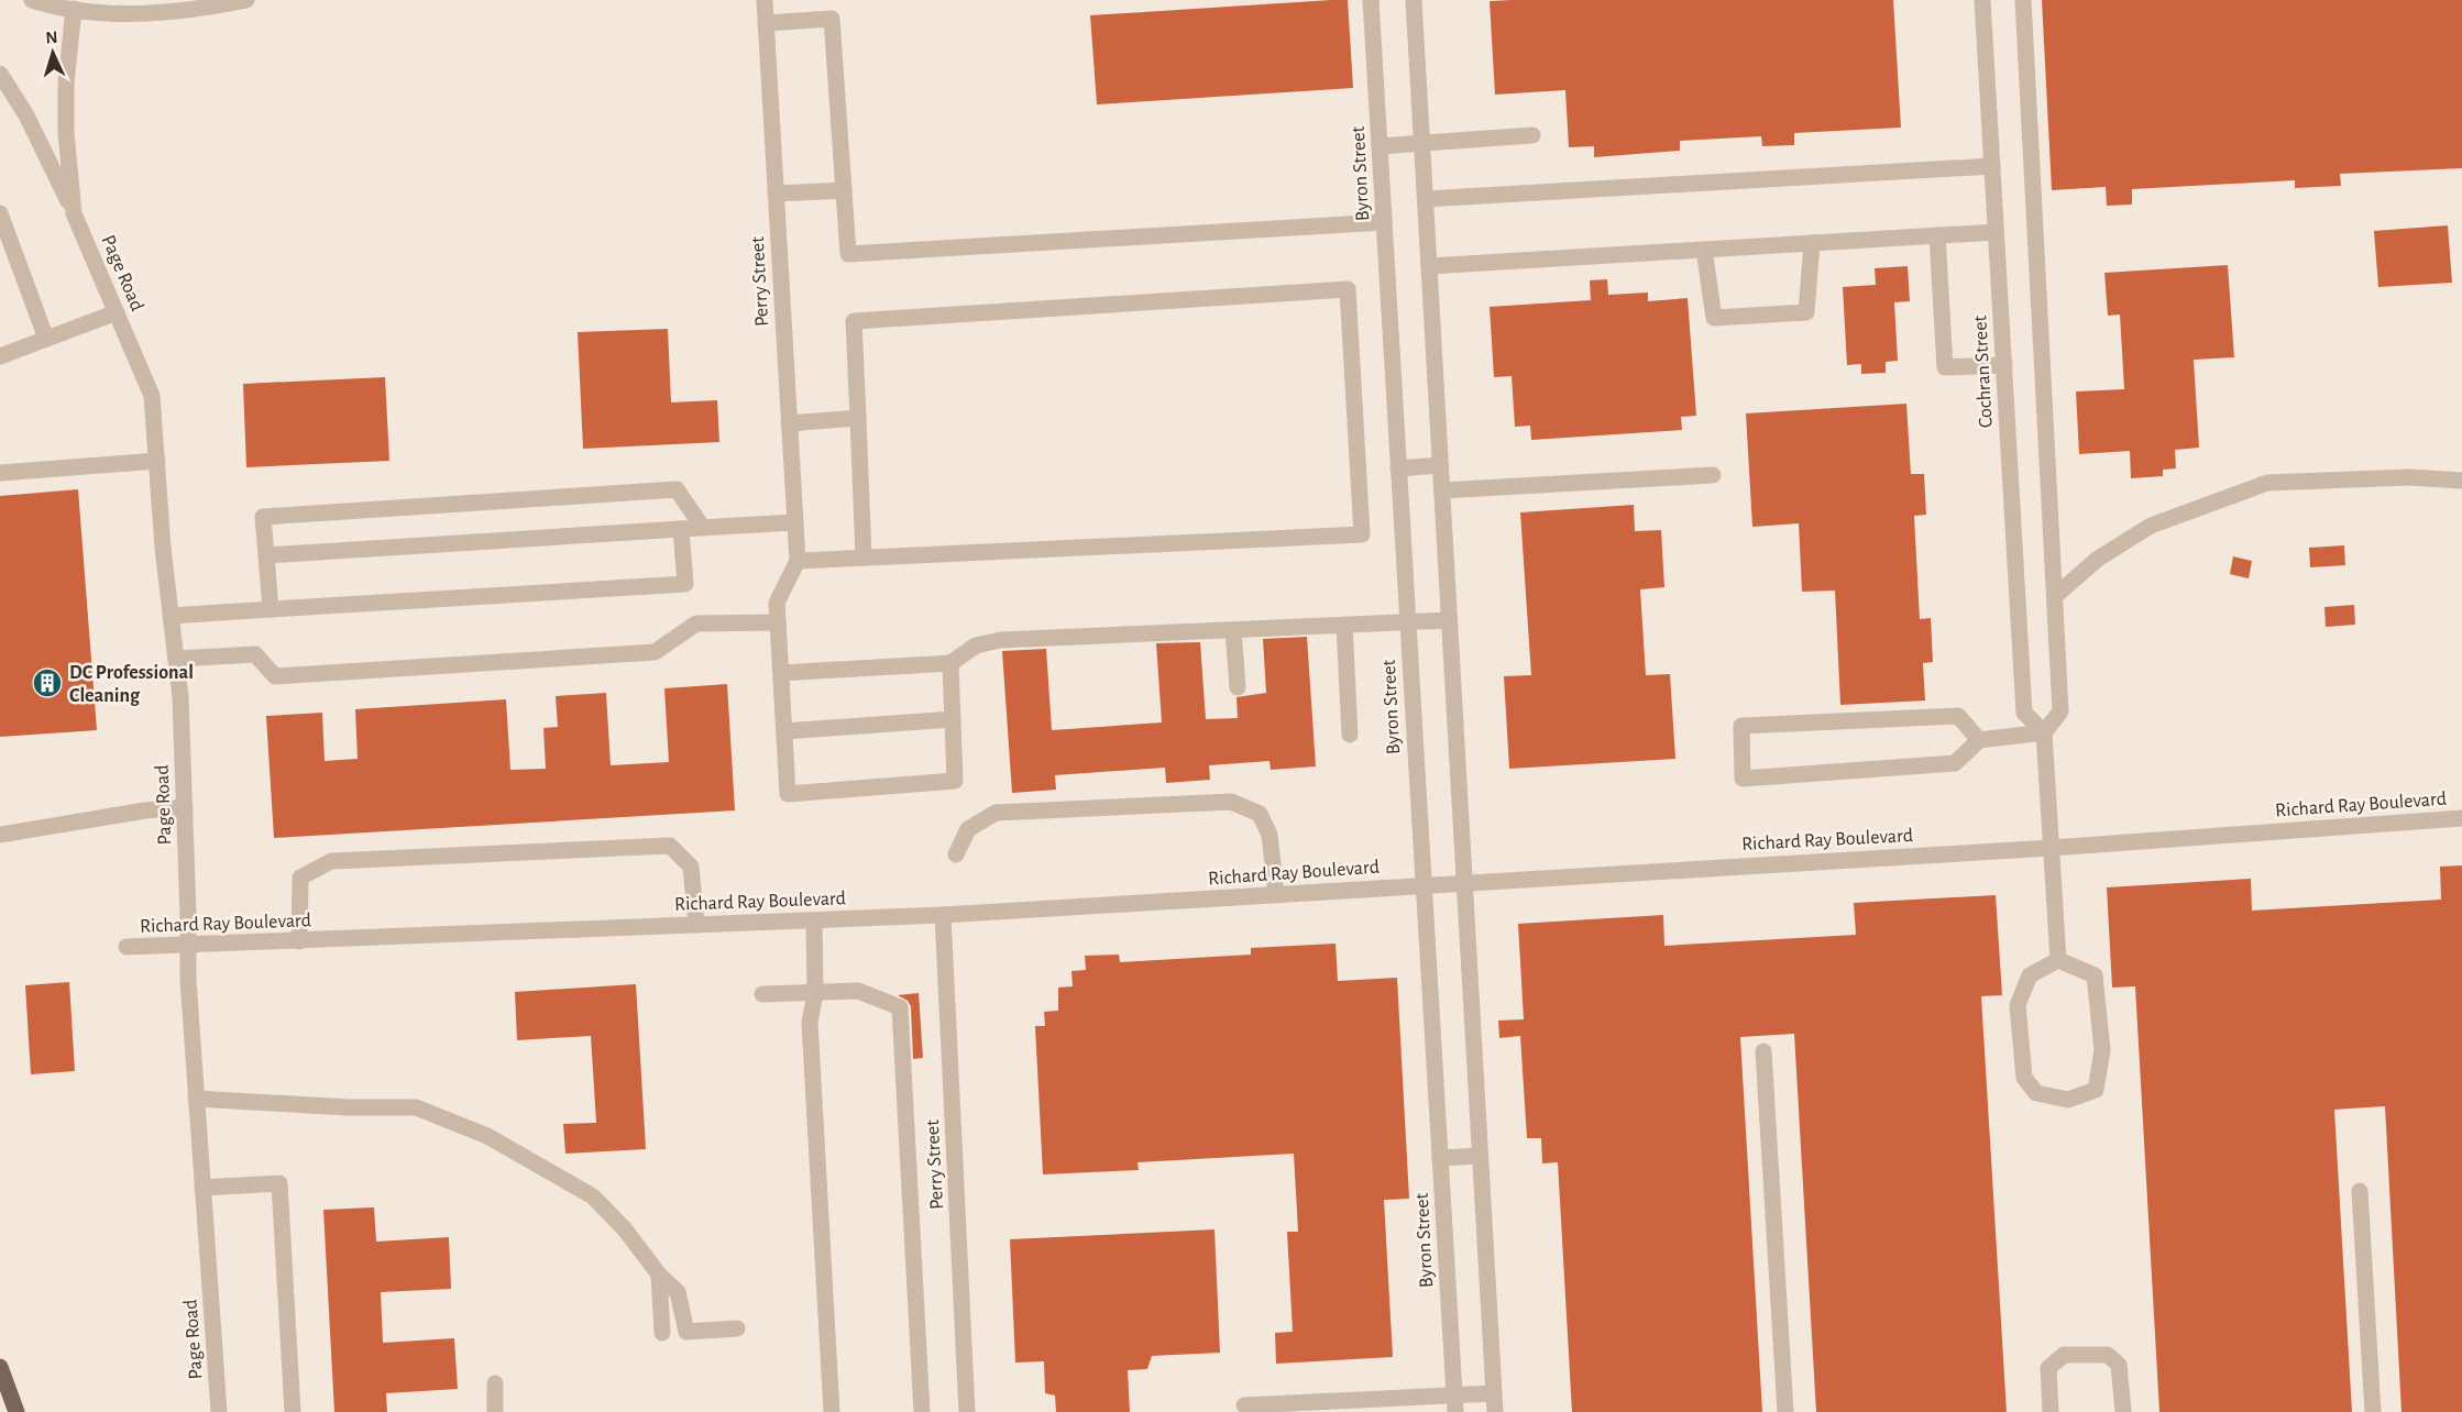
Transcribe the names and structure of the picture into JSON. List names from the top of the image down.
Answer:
{
  "streets": {
    "street": [
      "Byron Street",
      "Page Road",
      "Perry Street",
      "Cochran Street",
      "Richard Ray Boulevard"
    ]
  },
  "crossings": [
    ["Byron Street", "Richard Ray Boulevard"],
    ["Page Road", "Richard Ray Boulevard"],
    ["Perry Street", "Richard Ray Boulevard"]
  ],
  "places": {
    "building": ["DC Professional Cleaning"]
  },
  "north": "top"
}
